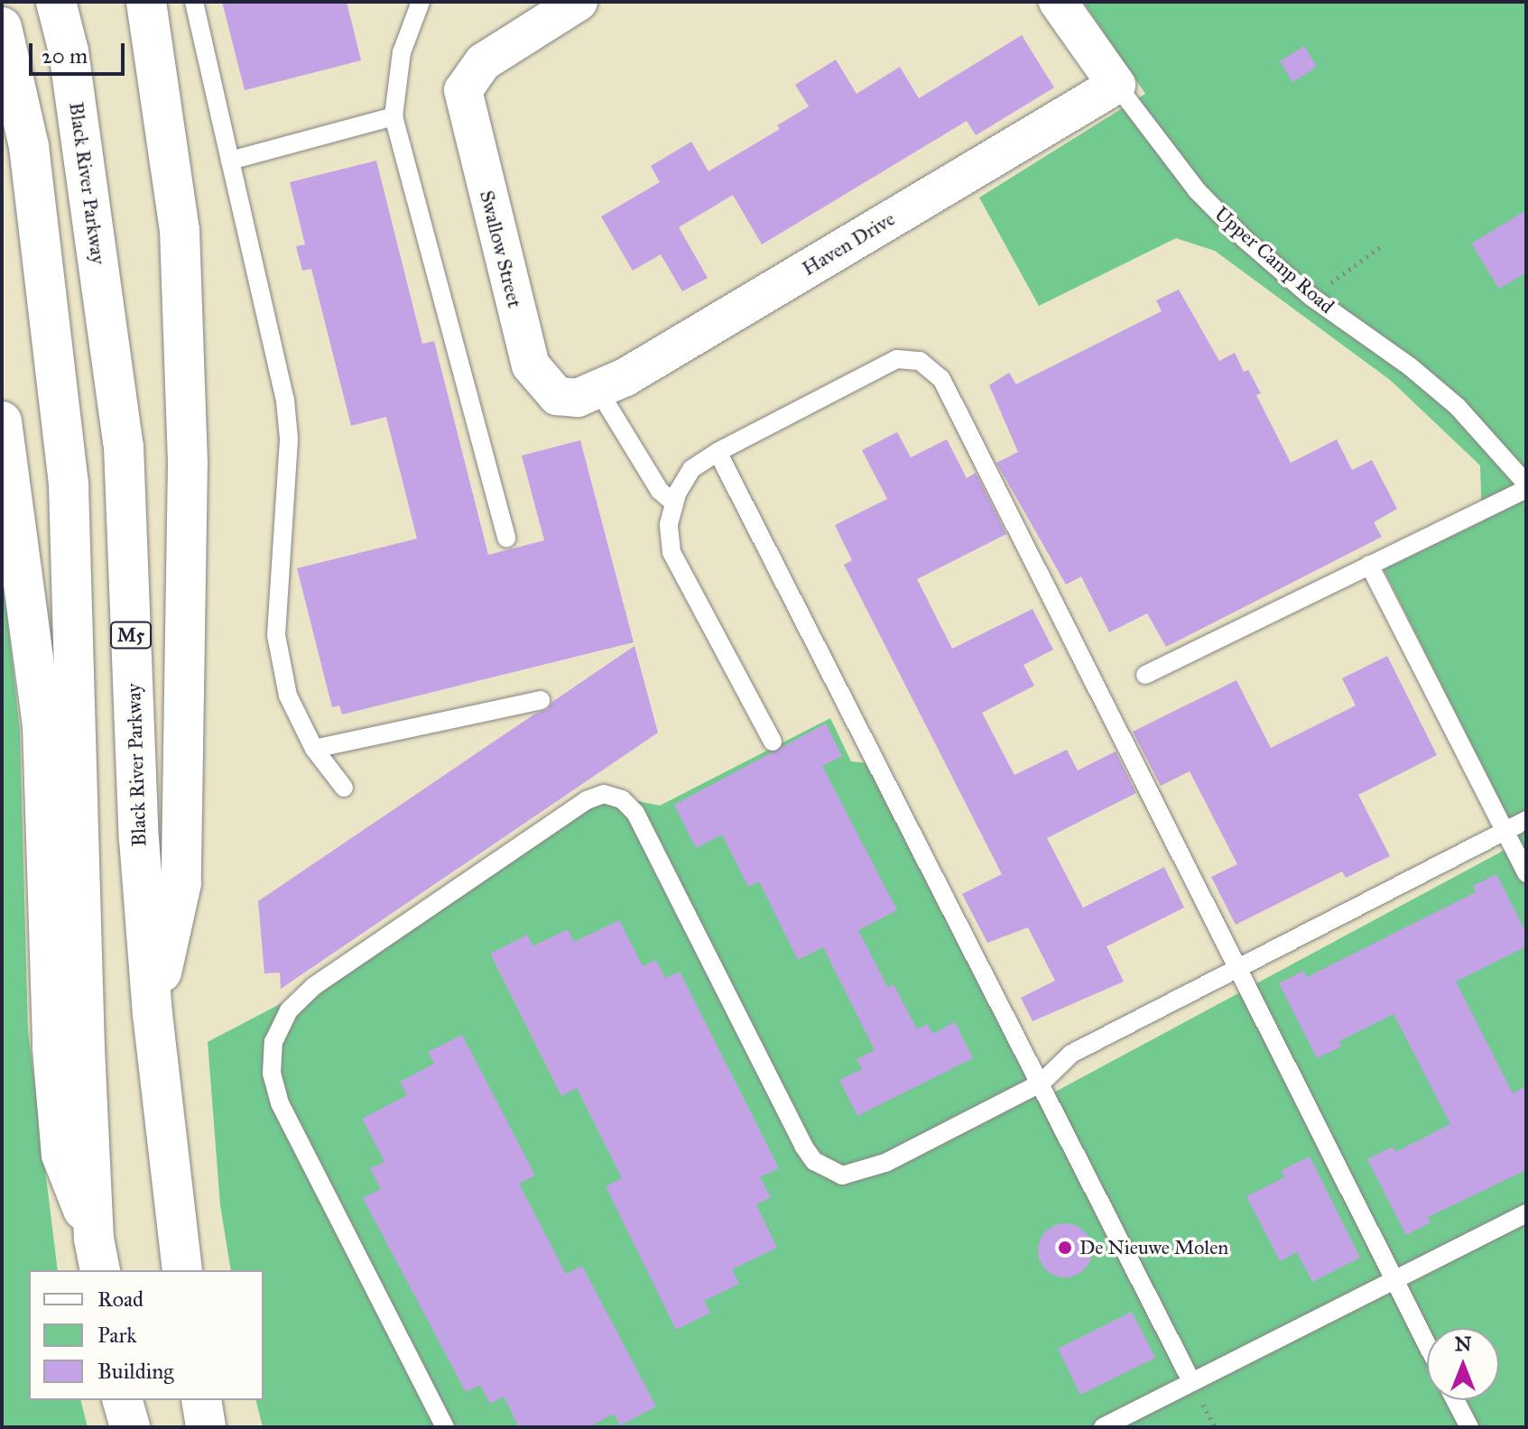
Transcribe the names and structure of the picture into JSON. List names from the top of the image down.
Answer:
{
  "streets": {
    "highway": ["Black River Parkway", "M5"],
    "street": ["Haven Drive", "Swallow Street", "Upper Camp Road"]
  },
  "crossings": [
    ["Haven Drive", "Swallow Street"],
    ["Haven Drive", "Upper Camp Road"]
  ],
  "places": ["De Nieuwe Molen"],
  "legend": ["Road", "Park", "Building"],
  "scale_bar": "20 m",
  "north": "top"
}
